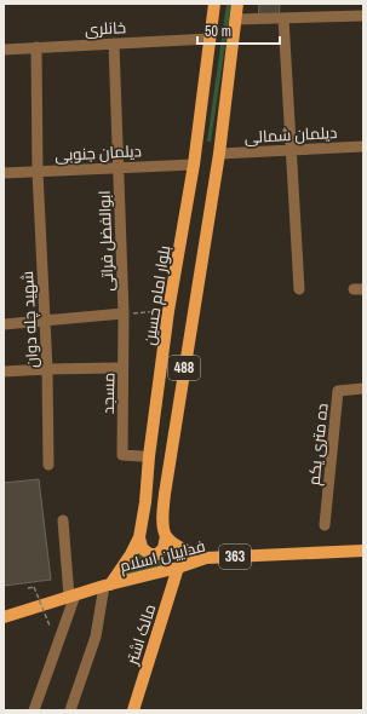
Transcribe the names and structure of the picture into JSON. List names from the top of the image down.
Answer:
{
  "streets": {
    "main road": [
      "بلوار امام حسین",
      "488",
      "فداییان اسلام",
      "363",
      "مالک اشتر"
    ],
    "street": [
      "خانلری",
      "دیلمان شمالی",
      "دیلمان جنوبی",
      "ابوالفضل فراتی",
      "شهید چله دوان",
      "مسجد",
      "ده متری یکم"
    ]
  },
  "crossings": [
    ["خانلری", "ابوالفضل فراتی"],
    ["خانلری", "بلوار امام حسین"],
    ["خانلری", "شهید چله دوان"],
    ["دیلمان شمالی", "488"],
    ["دیلمان جنوبی", "ابوالفضل فراتی"],
    ["دیلمان جنوبی", "بلوار امام حسین"],
    ["دیلمان جنوبی", "شهید چله دوان"],
    ["ابوالفضل فراتی", "مسجد"],
    ["بلوار امام حسین", "فداییان اسلام"],
    ["فداییان اسلام", "مالک اشتر"]
  ],
  "scale_bar": "50 m"
}
